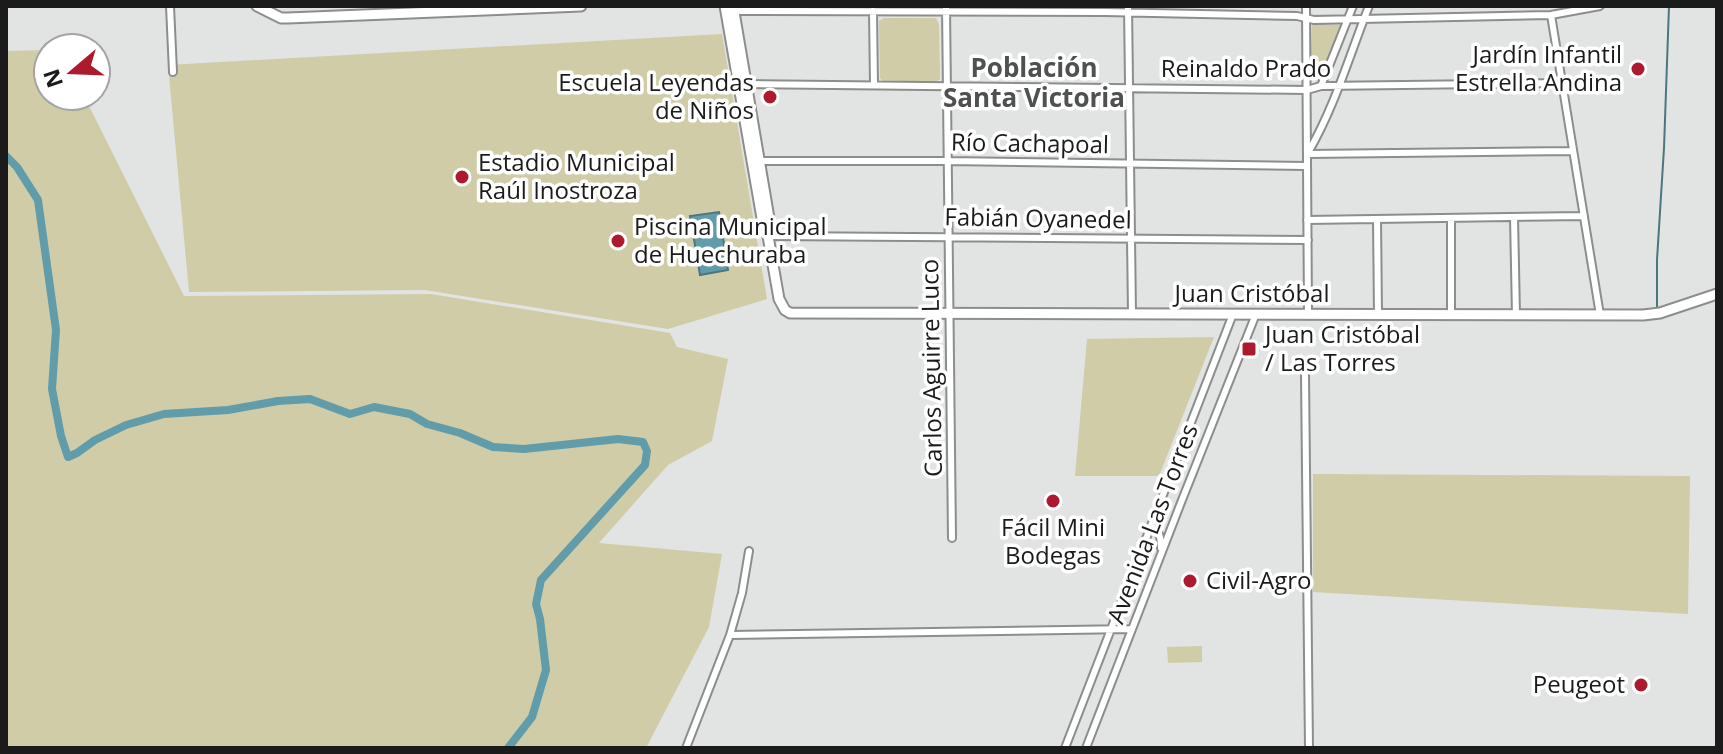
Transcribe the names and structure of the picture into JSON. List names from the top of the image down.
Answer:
{
  "streets": {
    "street": [
      "Reinaldo Prado",
      "Río Cachapoal",
      "Fabián Oyanedel",
      "Juan Cristóbal",
      "Carlos Aguirre Luco",
      "Avenida Las Torres"
    ]
  },
  "crossings": [
    ["Reinaldo Prado", "Carlos Aguirre Luco"],
    ["Río Cachapoal", "Carlos Aguirre Luco"],
    ["Fabián Oyanedel", "Juan Cristóbal"],
    ["Fabián Oyanedel", "Carlos Aguirre Luco"],
    ["Juan Cristóbal", "Carlos Aguirre Luco"],
    ["Juan Cristóbal", "Avenida Las Torres"]
  ],
  "districts": ["Población Santa Victoria"],
  "places": {
    "other": [
      "Jardín Infantil Estrella Andina",
      "Escuela Leyendas de Niños",
      "Estadio Municipal Raúl Inostroza",
      "Piscina Municipal de Huechuraba",
      "Fácil Mini Bodegas",
      "Civil-Agro",
      "Peugeot"
    ],
    "transit": ["Juan Cristóbal / Las Torres"]
  },
  "north": "left"
}
